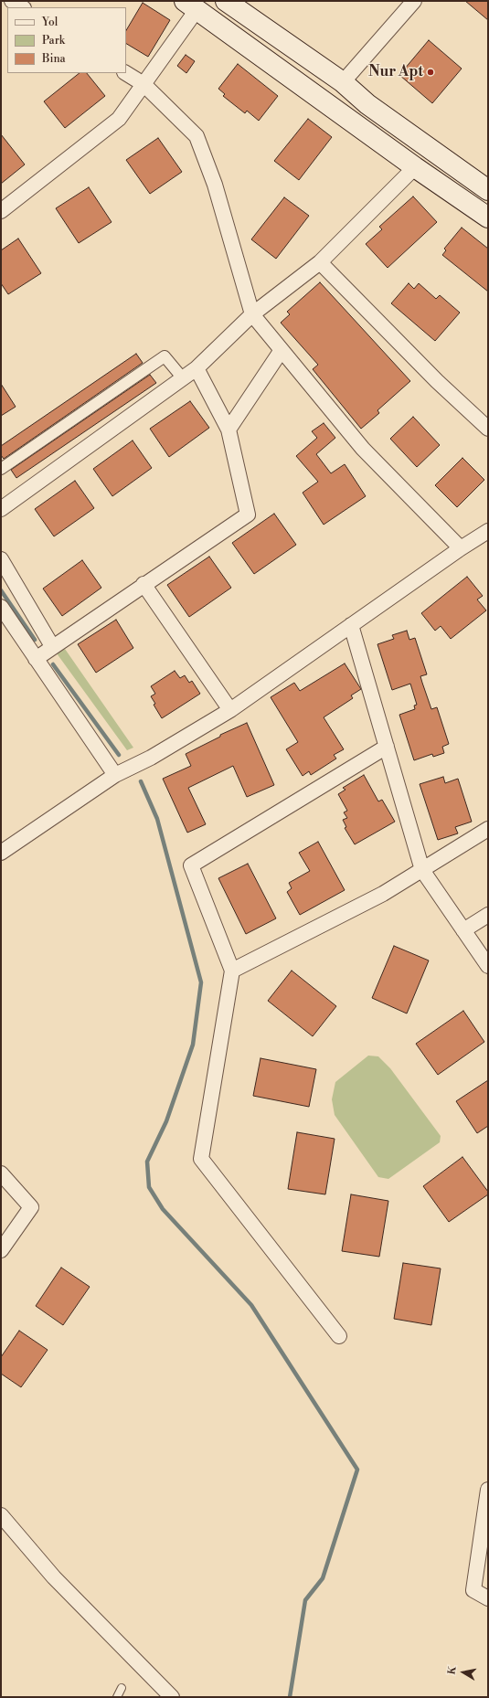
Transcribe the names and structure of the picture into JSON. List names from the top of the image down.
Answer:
{
  "places": ["Nur Apt"],
  "legend": ["Yol", "Park", "Bina"],
  "north": "left"
}
